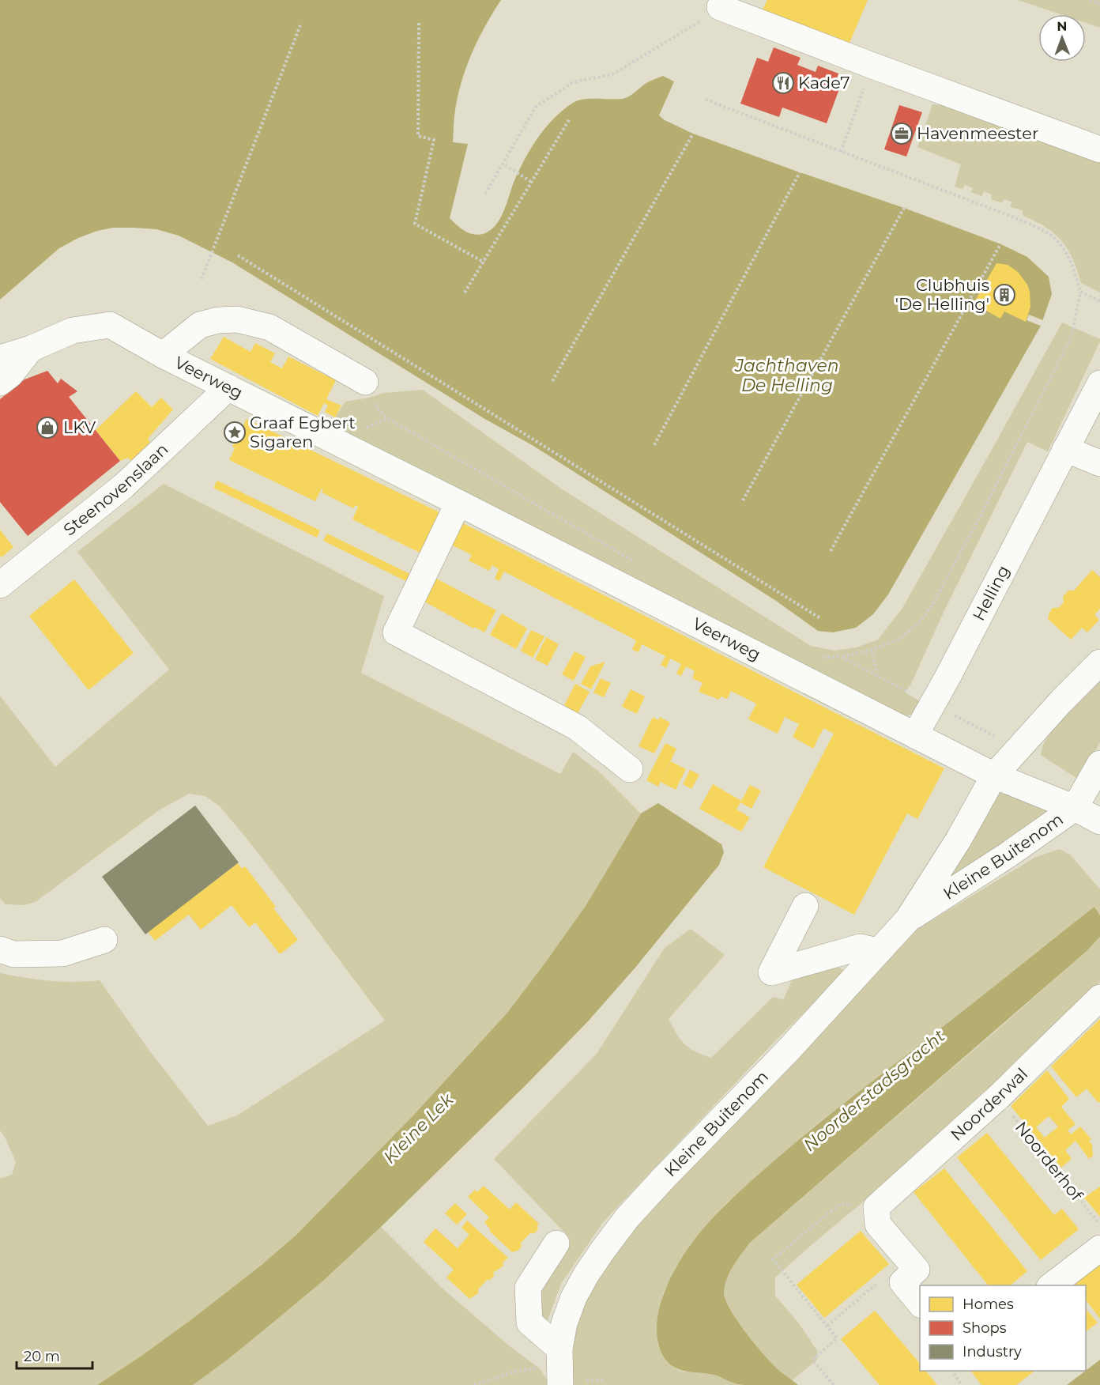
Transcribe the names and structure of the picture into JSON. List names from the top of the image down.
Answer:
{
  "streets": {
    "street": [
      "Veerweg",
      "Steenovenslaan",
      "Helling",
      "Kleine Buitenom",
      "Noorderwal"
    ],
    "path": ["Noorderhof"]
  },
  "crossings": [
    ["Veerweg", "Steenovenslaan"],
    ["Veerweg", "Helling"],
    ["Veerweg", "Kleine Buitenom"],
    ["Noorderwal", "Noorderhof"]
  ],
  "water": ["Jachthaven De Helling", "Noorderstadsgracht", "Kleine Lek"],
  "places": {
    "restaurant": ["Kade7"],
    "office": ["Havenmeester"],
    "building": ["Clubhuis 'De Helling'"],
    "shop": ["LKV"],
    "place": ["Graaf Egbert Sigaren"]
  },
  "legend": ["Homes", "Shops", "Industry"],
  "scale_bar": "20 m",
  "north": "top"
}
